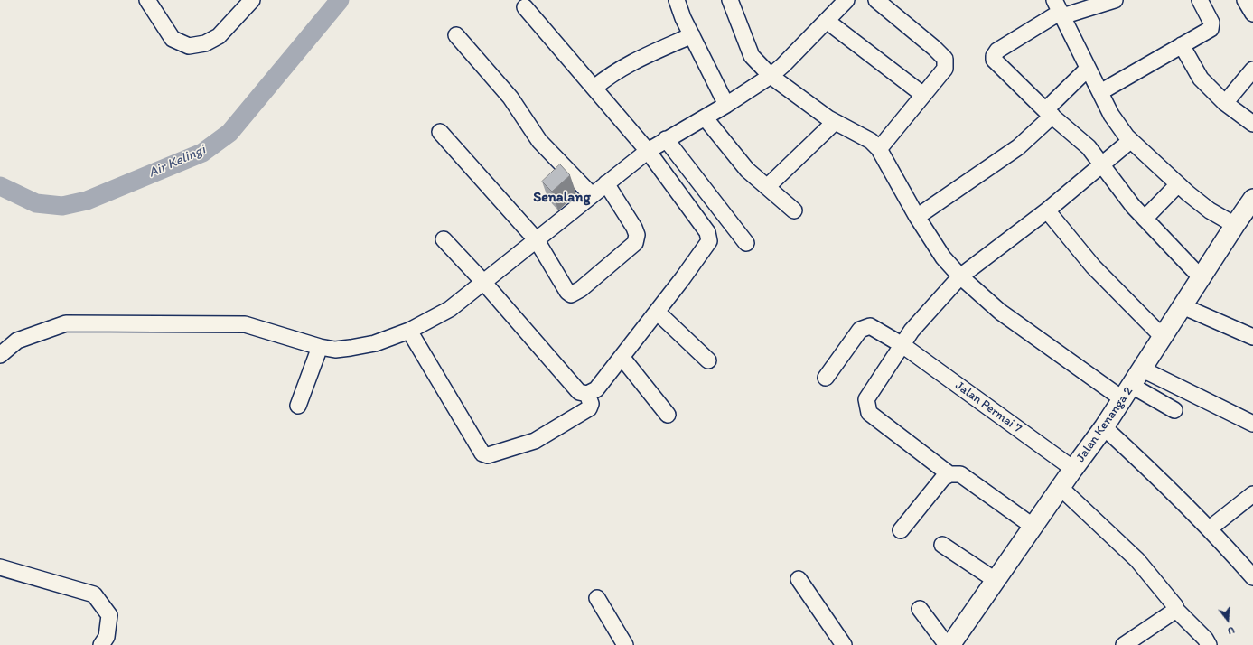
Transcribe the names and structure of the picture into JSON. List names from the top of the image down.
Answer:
{
  "streets": {
    "main road": ["Jalan Kenanga 2"],
    "street": ["Jalan Permai 7"]
  },
  "crossings": [
    ["Jalan Permai 7", "Jalan Kenanga 2"]
  ],
  "districts": ["Senalang"],
  "water": ["Air Kelingi"],
  "north": "bottom"
}
